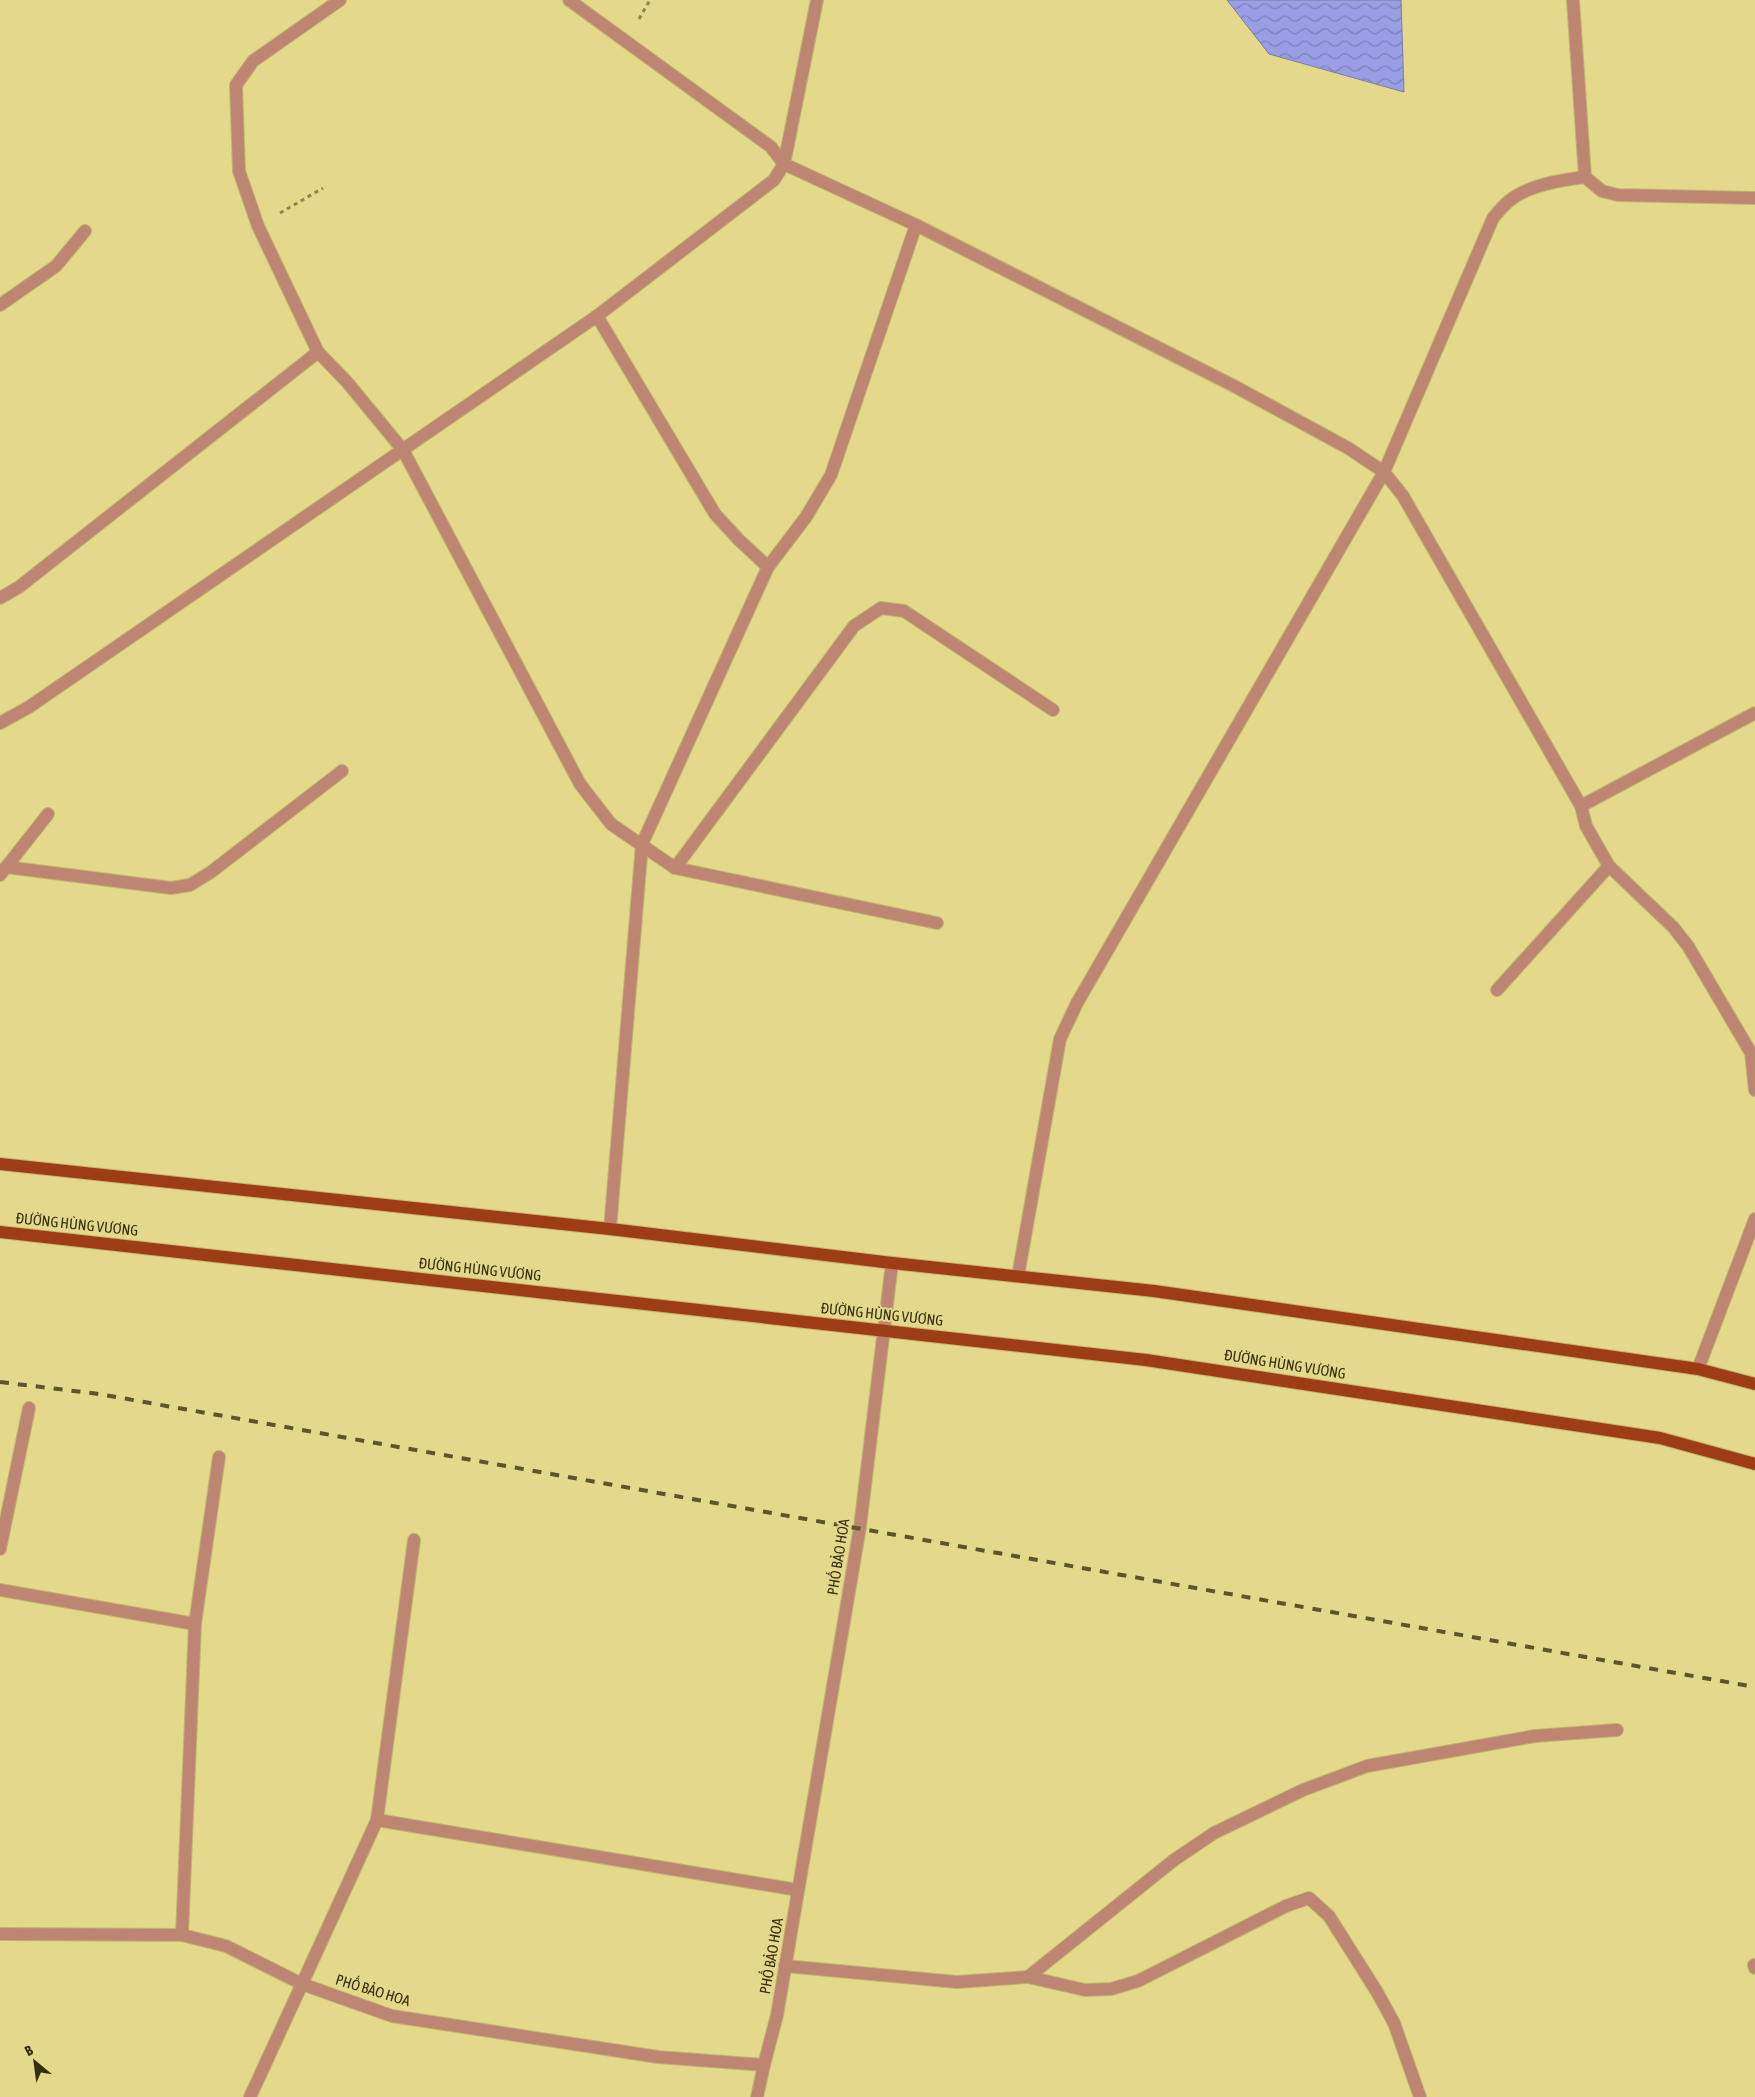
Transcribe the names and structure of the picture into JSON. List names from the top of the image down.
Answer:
{
  "streets": {
    "main road": ["ĐƯỜNG HÙNG VƯƠNG"],
    "street": ["PHỐ BẢO HOA"]
  },
  "crossings": [
    ["ĐƯỜNG HÙNG VƯƠNG", "PHỐ BẢO HOA"]
  ],
  "north": "top left"
}
